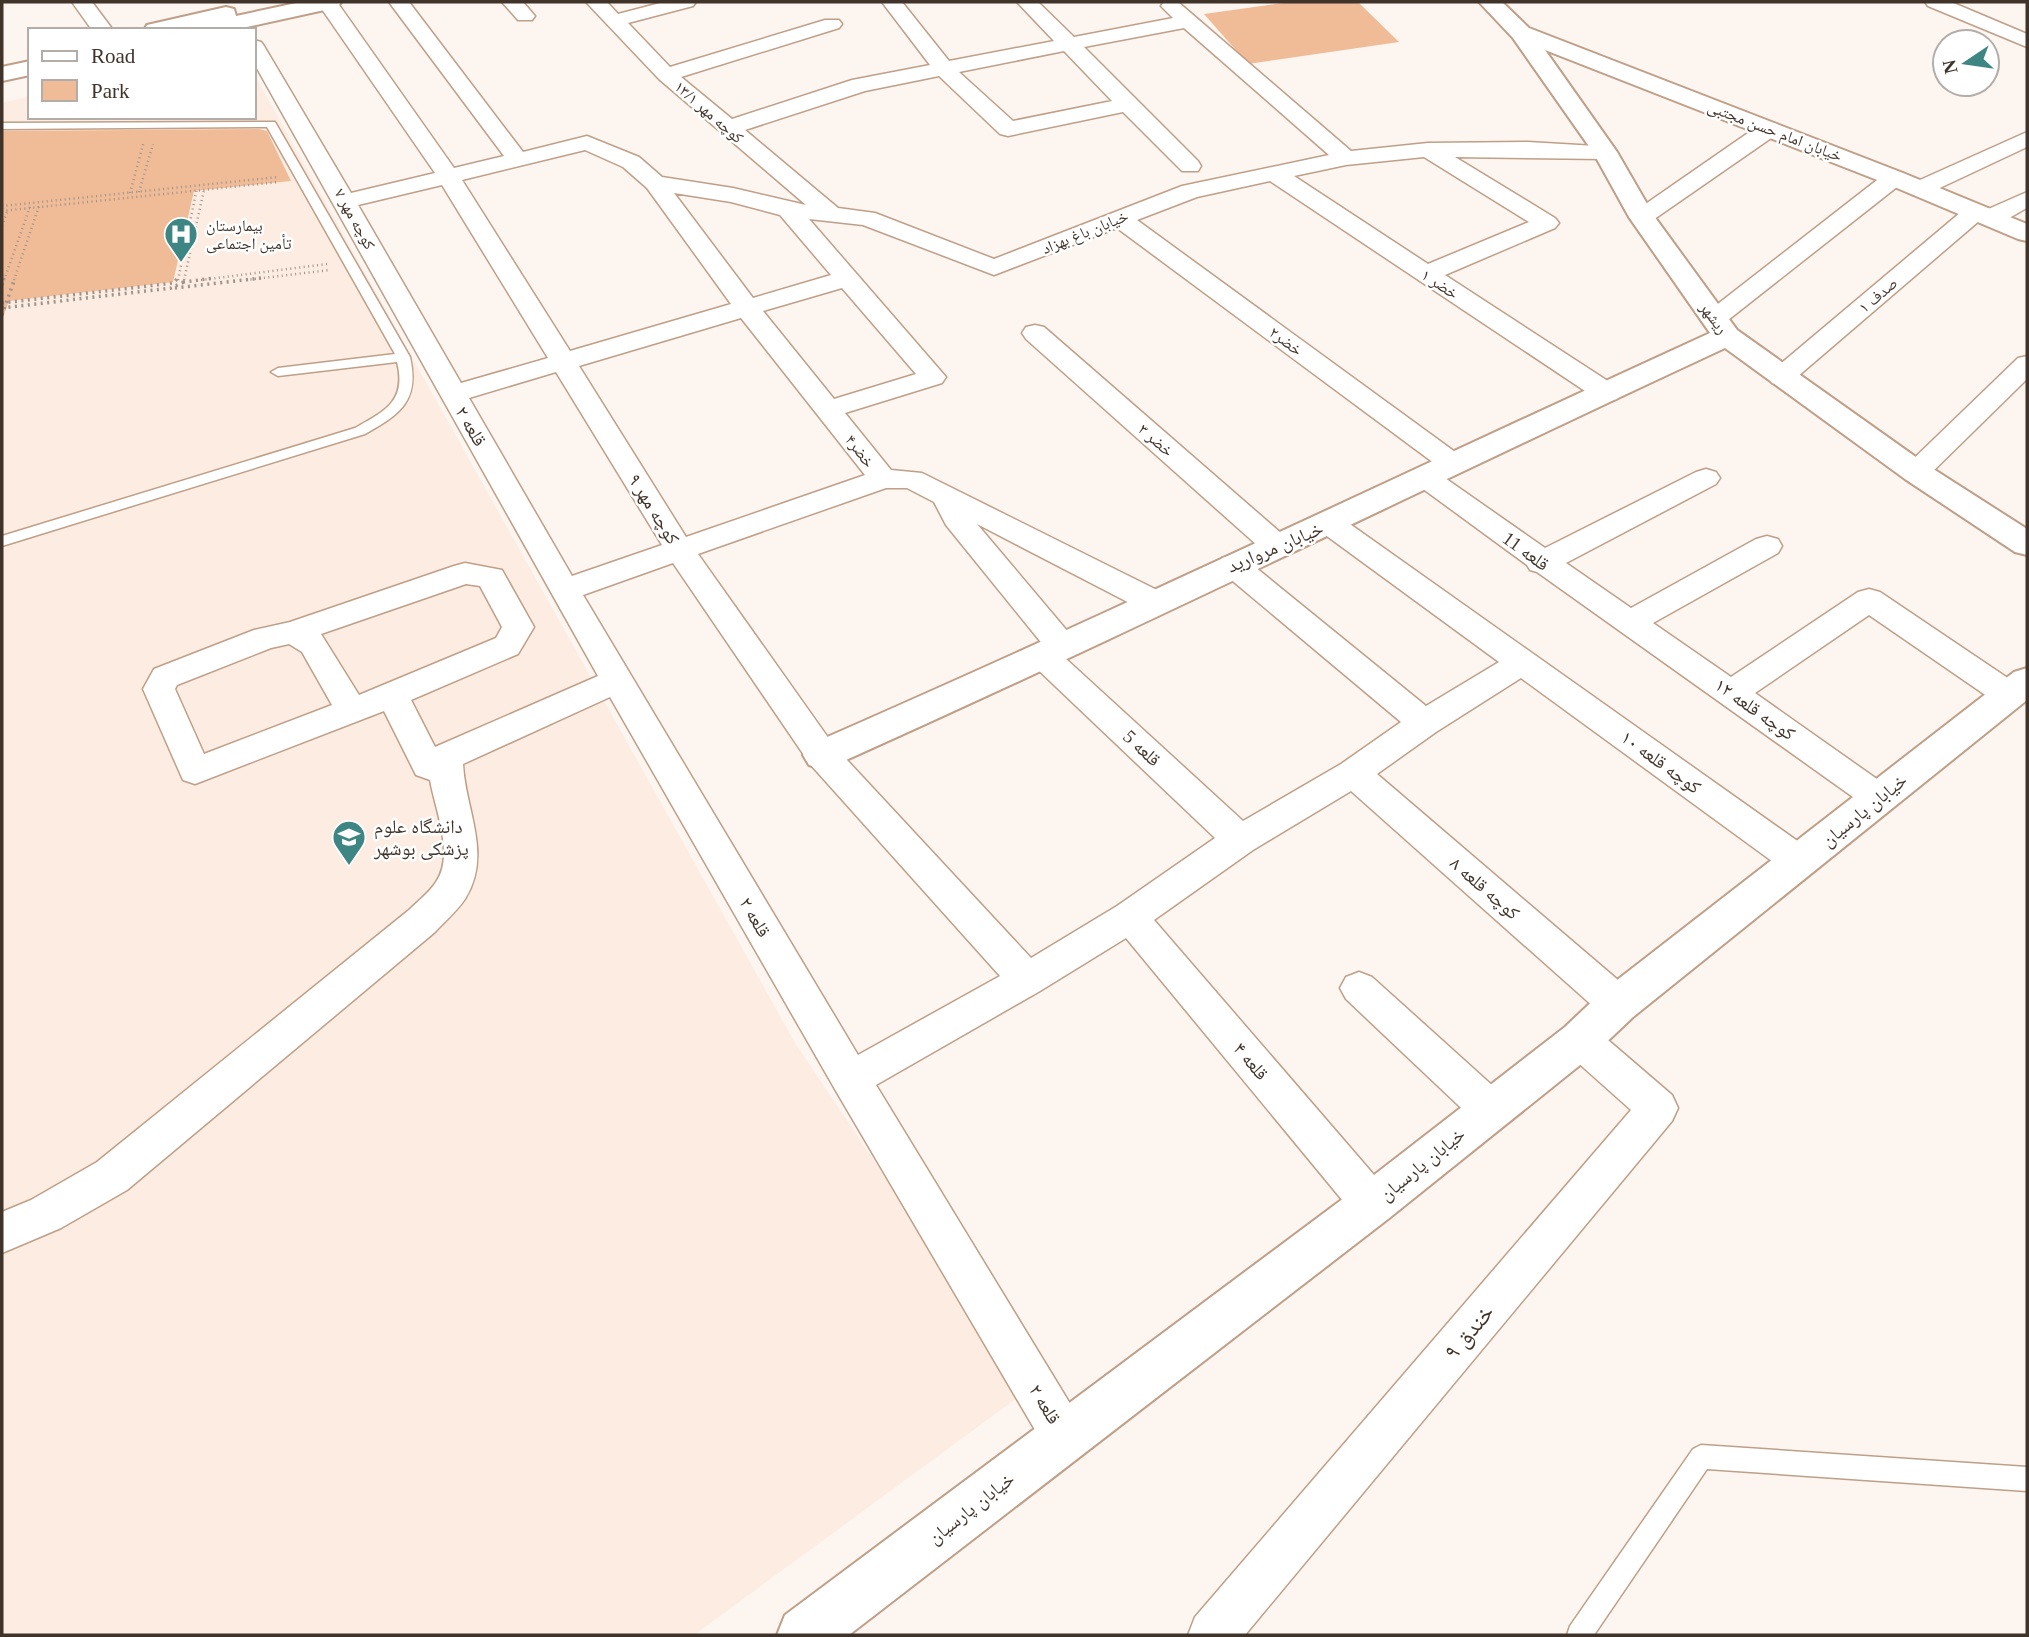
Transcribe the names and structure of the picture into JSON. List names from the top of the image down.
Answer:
{
  "streets": {
    "street": [
      "کوچه مهر ۱۳/۱",
      "خیابان امام حسن مجتبی",
      "کوچه مهر ۷",
      "خیابان باغ بهزاد",
      "خضر ۱",
      "صدف ۱",
      "ریشهر",
      "خضر۲",
      "قلعه ۲",
      "خضر ۳",
      "خضر۴",
      "کوچه مهر ۹",
      "خیابان مروارید",
      "قلعه 11",
      "کوچه قلعه ۱۲",
      "قلعه 5",
      "کوچه قلعه ۱۰",
      "خیابان پارسیان",
      "کوچه قلعه ۸",
      "قلعه ۴",
      "خندق ۹"
    ]
  },
  "crossings": [
    ["کوچه مهر ۱۳/۱", "خیابان باغ بهزاد"],
    ["خیابان امام حسن مجتبی", "صدف ۱"],
    ["خیابان امام حسن مجتبی", "ریشهر"],
    ["کوچه مهر ۷", "قلعه ۲"],
    ["خیابان باغ بهزاد", "خضر ۱"],
    ["خیابان باغ بهزاد", "ریشهر"],
    ["خیابان باغ بهزاد", "خضر۲"],
    ["خیابان باغ بهزاد", "خضر۴"],
    ["خضر ۱", "خیابان مروارید"],
    ["صدف ۱", "ریشهر"],
    ["ریشهر", "خیابان مروارید"],
    ["خضر۲", "خیابان مروارید"],
    ["خضر۲", "قلعه 11"],
    ["قلعه ۲", "خیابان پارسیان"],
    ["خضر ۳", "خیابان مروارید"],
    ["خضر۴", "خیابان مروارید"],
    ["خضر۴", "قلعه 5"],
    ["کوچه مهر ۹", "خیابان مروارید"],
    ["خیابان مروارید", "قلعه 11"],
    ["خیابان مروارید", "قلعه 5"],
    ["خیابان مروارید", "کوچه قلعه ۱۰"],
    ["قلعه 11", "کوچه قلعه ۱۲"],
    ["کوچه قلعه ۱۲", "خیابان پارسیان"],
    ["کوچه قلعه ۱۰", "خیابان پارسیان"],
    ["خیابان پارسیان", "کوچه قلعه ۸"],
    ["خیابان پارسیان", "قلعه ۴"],
    ["خیابان پارسیان", "خندق ۹"]
  ],
  "places": {
    "hospital": ["بیمارستان تأمین اجتماعی"],
    "school or university": ["دانشگاه علوم پزشکی بوشهر"]
  },
  "legend": ["Road", "Park"],
  "north": "left"
}
